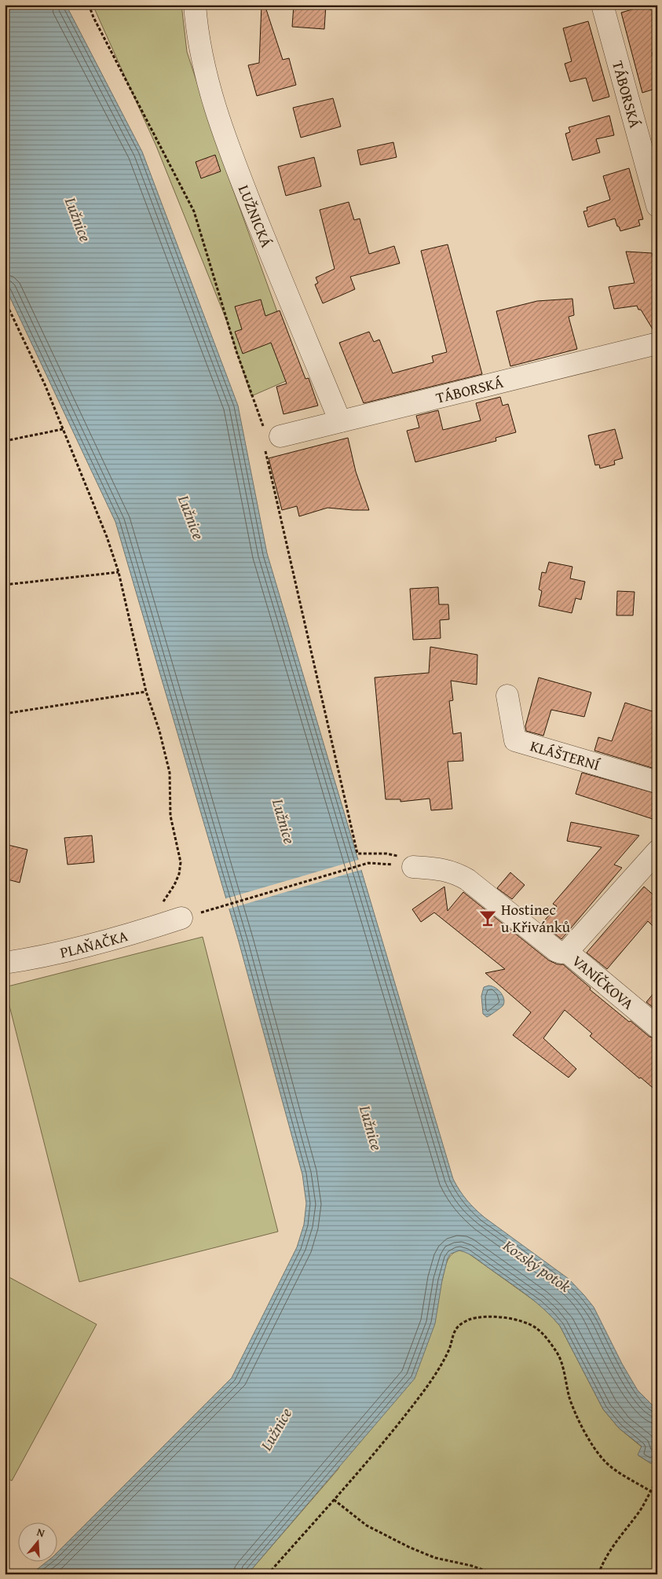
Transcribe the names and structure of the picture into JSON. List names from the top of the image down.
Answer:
{
  "streets": {
    "street": [
      "TÁBORSKÁ",
      "LUŽNICKÁ",
      "KLÁŠTERNÍ",
      "PLAŇAČKA",
      "VANÍČKOVA"
    ]
  },
  "crossings": [
    ["TÁBORSKÁ", "LUŽNICKÁ"]
  ],
  "water": ["Lužnice", "Kozský potok"],
  "places": {
    "bar": ["Hostinec u Křivánků"]
  },
  "north": "top"
}
